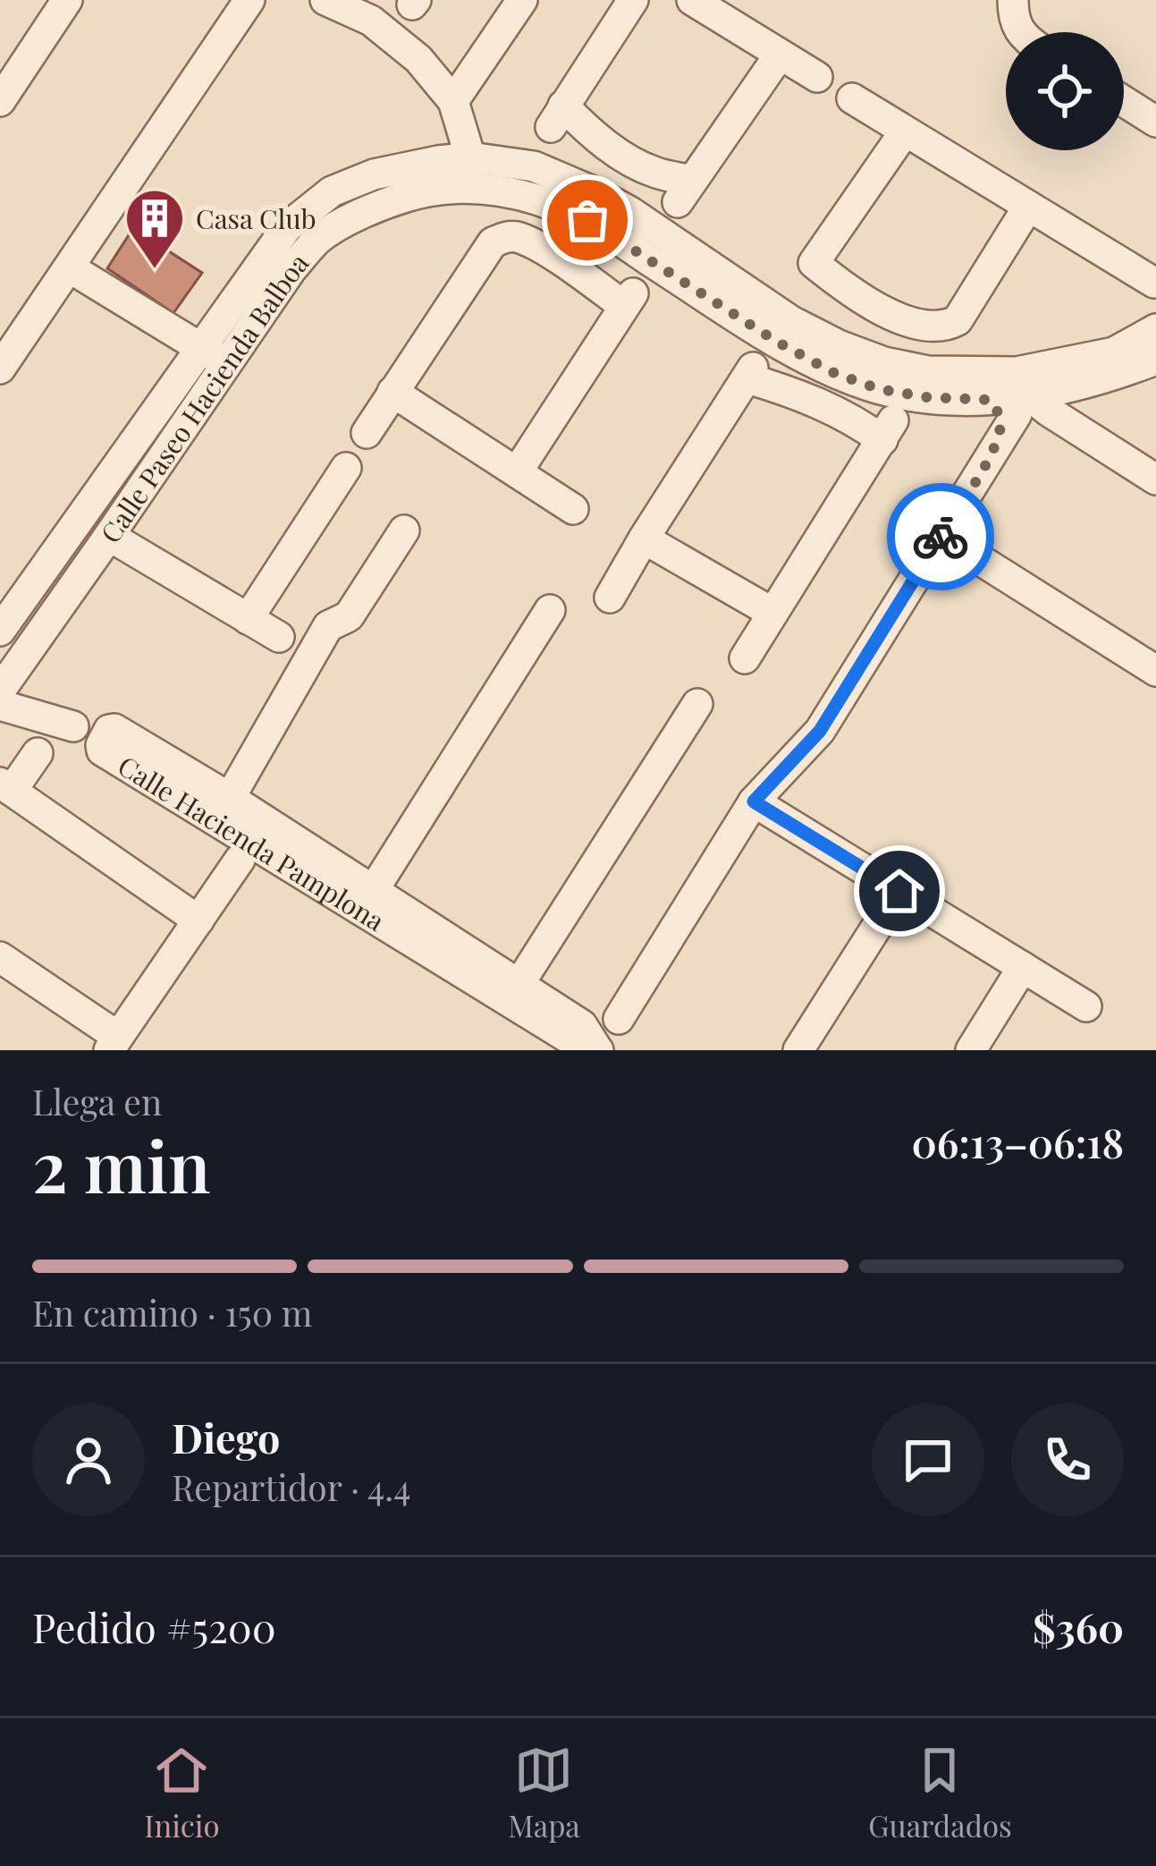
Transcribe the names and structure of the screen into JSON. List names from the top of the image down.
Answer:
{
  "streets": {
    "street": ["Calle Paseo Hacienda Balboa", "Calle Hacienda Pamplona"]
  },
  "places": {
    "building": ["Casa Club"]
  },
  "page": {
    "heading": ["2 min", "Llega en", "06:13–06:18"],
    "panel": [
      "Diego",
      "Repartidor · 4.4",
      "Pedido #5200",
      "$360"
    ],
    "bar": "En camino · 150 m",
    "tabs": ["Inicio", "Mapa", "Guardados"]
  }
}
